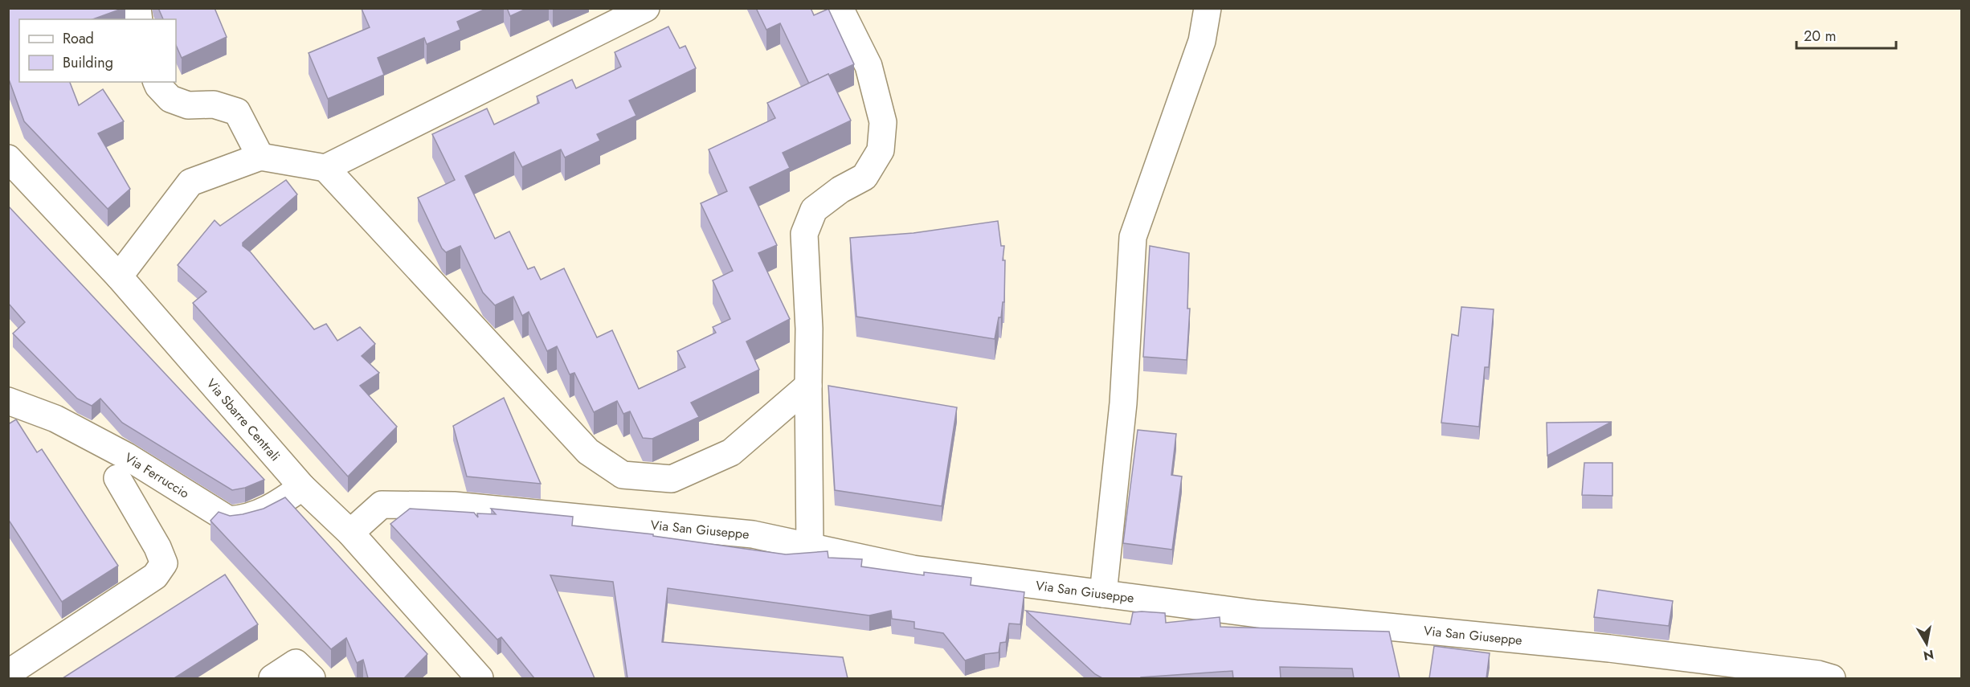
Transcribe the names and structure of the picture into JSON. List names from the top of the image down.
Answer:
{
  "streets": {
    "street": ["Via Sbarre Centrali", "Via Ferruccio", "Via San Giuseppe"]
  },
  "crossings": [
    ["Via Sbarre Centrali", "Via Ferruccio"],
    ["Via Sbarre Centrali", "Via San Giuseppe"]
  ],
  "legend": ["Road", "Building"],
  "scale_bar": "20 m",
  "north": "bottom"
}
